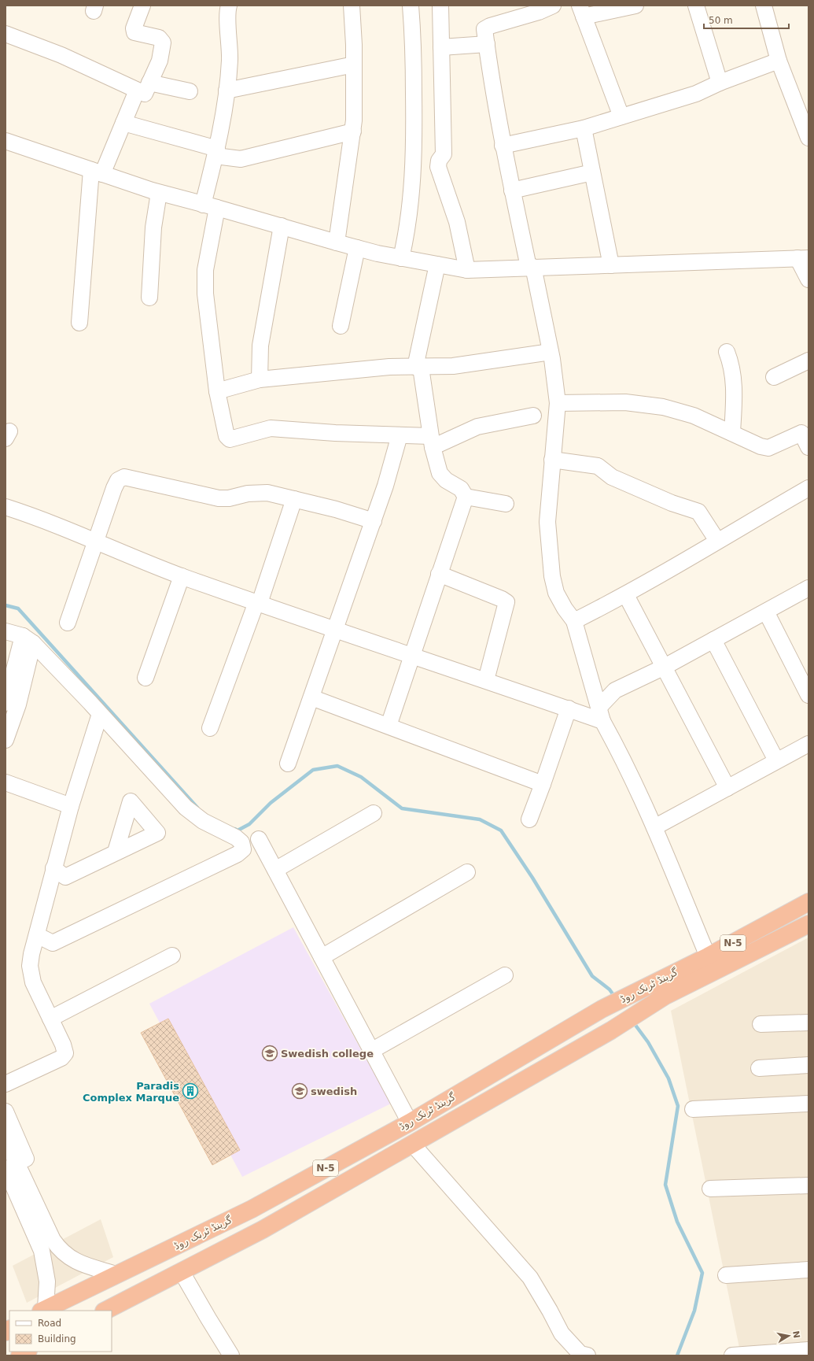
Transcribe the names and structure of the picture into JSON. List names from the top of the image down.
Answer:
{
  "streets": {
    "highway": ["N-5", "گرینڈ ٹرنک روڈ"]
  },
  "places": {
    "school or university": ["Swedish college", "swedish"],
    "building": ["Paradis Complex Marque"]
  },
  "legend": ["Road", "Building"],
  "scale_bar": "50 m",
  "north": "right"
}
